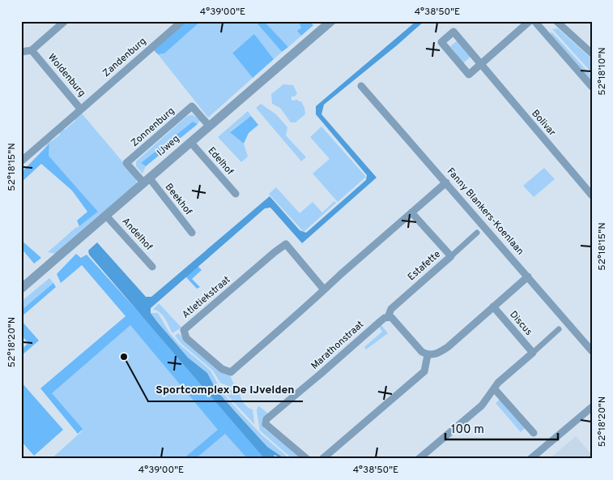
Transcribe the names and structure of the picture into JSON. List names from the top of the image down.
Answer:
{
  "streets": {
    "street": [
      "Zandenburg",
      "Woldenburg",
      "Bolivar",
      "Zonnenburg",
      "IJweg",
      "Edelhof",
      "Beekhof",
      "Fanny Blankers-Koenlaan",
      "Andelhof",
      "Estafette",
      "Atletiekstraat",
      "Discus",
      "Marathonstraat"
    ]
  },
  "crossings": [
    ["Zandenburg", "Woldenburg"],
    ["Zonnenburg", "IJweg"],
    ["Zonnenburg", "Beekhof"],
    ["IJweg", "Edelhof"],
    ["IJweg", "Beekhof"],
    ["IJweg", "Andelhof"],
    ["Fanny Blankers-Koenlaan", "Atletiekstraat"],
    ["Estafette", "Marathonstraat"]
  ],
  "places": ["Sportcomplex De IJvelden"],
  "scale_bar": "100 m",
  "coordinates": [
    "4°39'00\"E",
    "4°38'50\"E",
    "52°18'10\"N",
    "52°18'15\"N",
    "52°18'20\"N"
  ]
}
